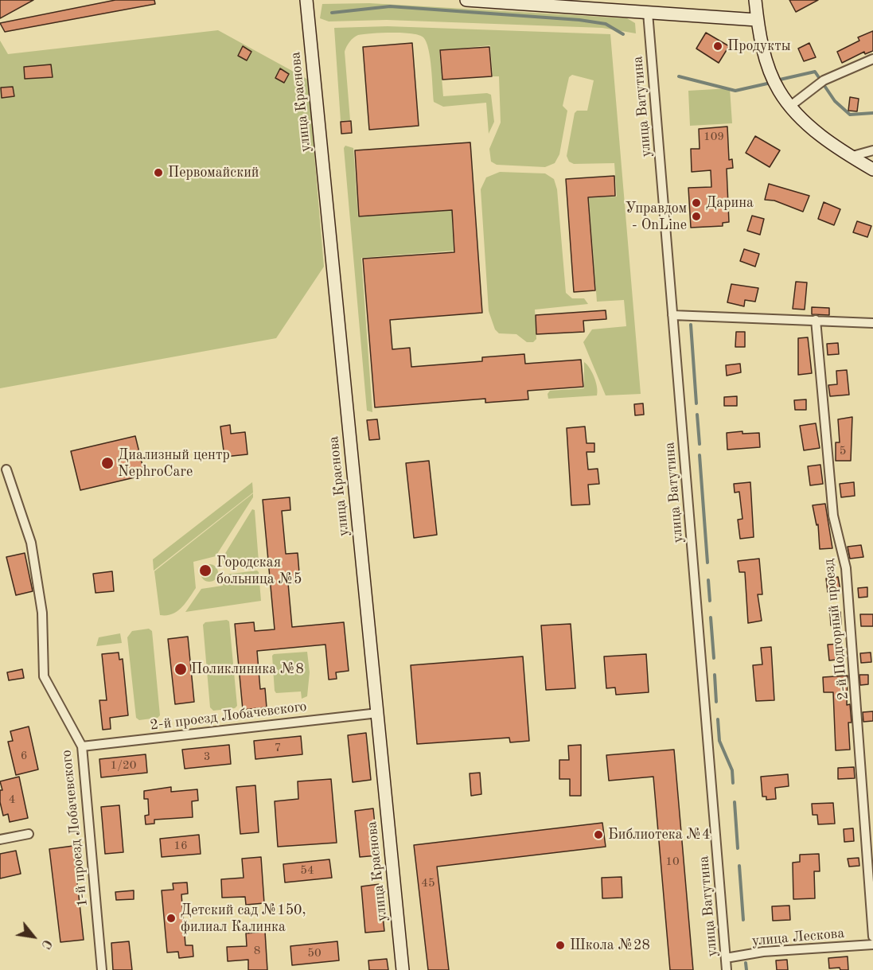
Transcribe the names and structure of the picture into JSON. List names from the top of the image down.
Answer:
{
  "streets": {
    "street": [
      "улица Краснова",
      "улица Ватутина",
      "2-й Подгорный проезд",
      "2-й проезд Лобачевского",
      "1-й проезд Лобачевского",
      "улица Лескова"
    ]
  },
  "crossings": [
    ["улица Краснова", "2-й проезд Лобачевского"],
    ["улица Ватутина", "улица Лескова"],
    ["2-й проезд Лобачевского", "1-й проезд Лобачевского"]
  ],
  "places": [
    "Продукты",
    "Первомайский",
    "Дарина",
    "Управдом - OnLine",
    "Диализный центр NephroCare",
    "Городская больница №5",
    "Поликлиника №8",
    "Библиотека №4",
    "Детский сад №150, филиал Калинка",
    "Школа №28"
  ],
  "house_numbers": [
    "109",
    "5",
    "7",
    "6",
    "3",
    "1/20",
    "4",
    "16",
    "10",
    "54",
    "45",
    "8",
    "50"
  ],
  "north": "bottom right"
}
